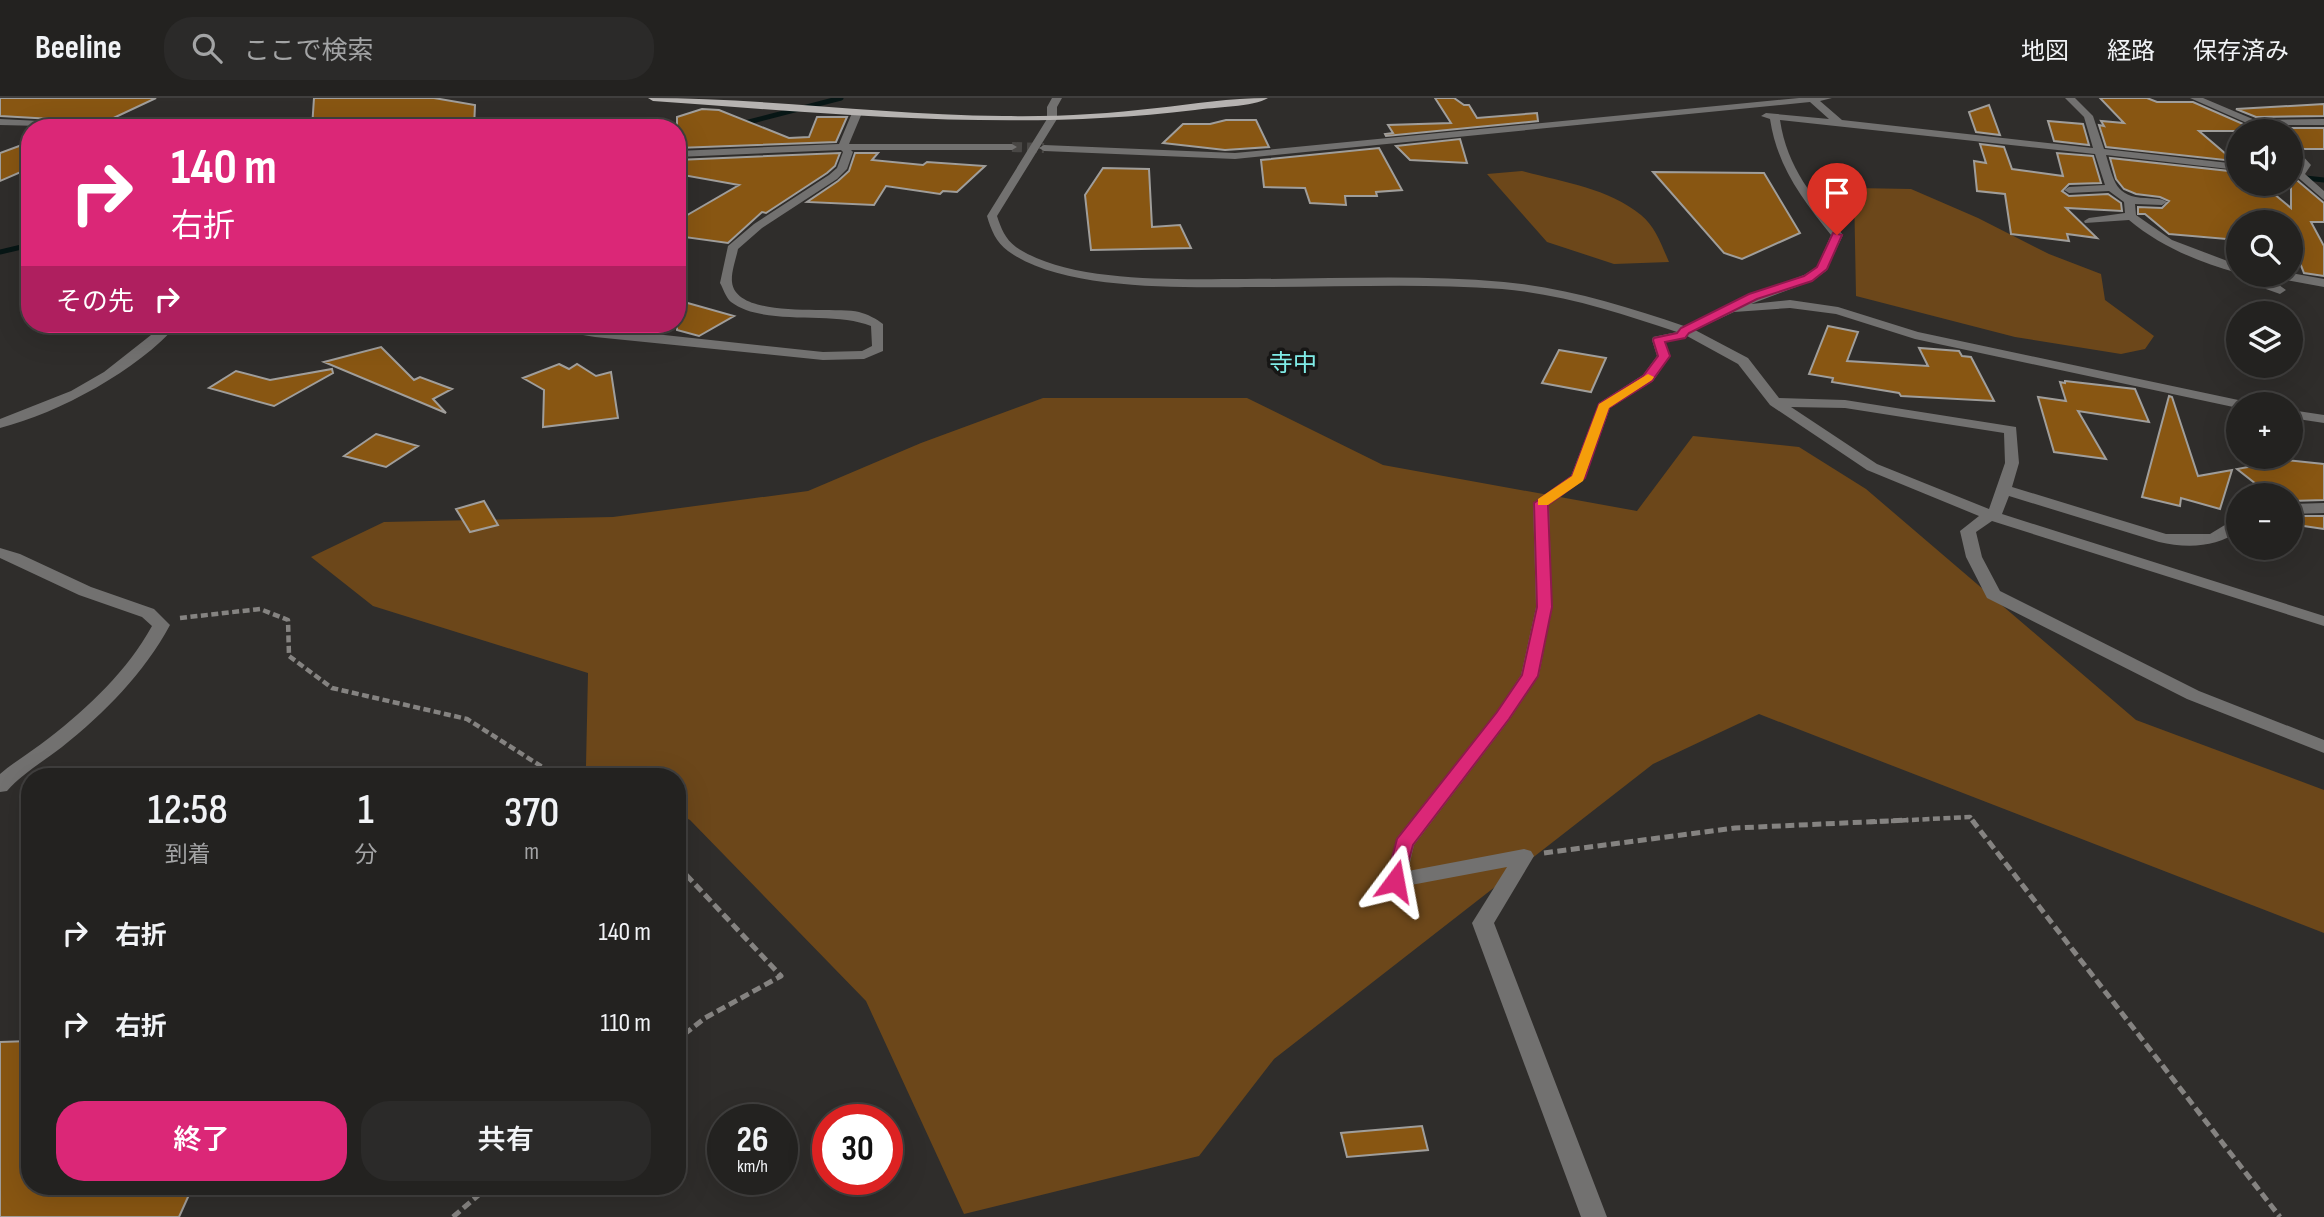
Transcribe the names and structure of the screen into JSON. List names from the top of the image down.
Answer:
{
  "districts": ["寺中"],
  "page": {
    "header": "Beeline",
    "search": "ここで検索",
    "nav": ["地図", "経路", "保存済み"],
    "map_buttons": ["+", "−"],
    "turn": ["140 m", "右折"],
    "then": "その先",
    "eta": [
      "12:58",
      "到着",
      "1",
      "分",
      "370",
      "m"
    ],
    "list": [
      {
        "name": "右折",
        "value": "140 m"
      },
      {
        "name": "右折",
        "value": "110 m"
      }
    ],
    "buttons": ["終了", "共有"],
    "speed": "26 km/h",
    "limit": "30"
  }
}
